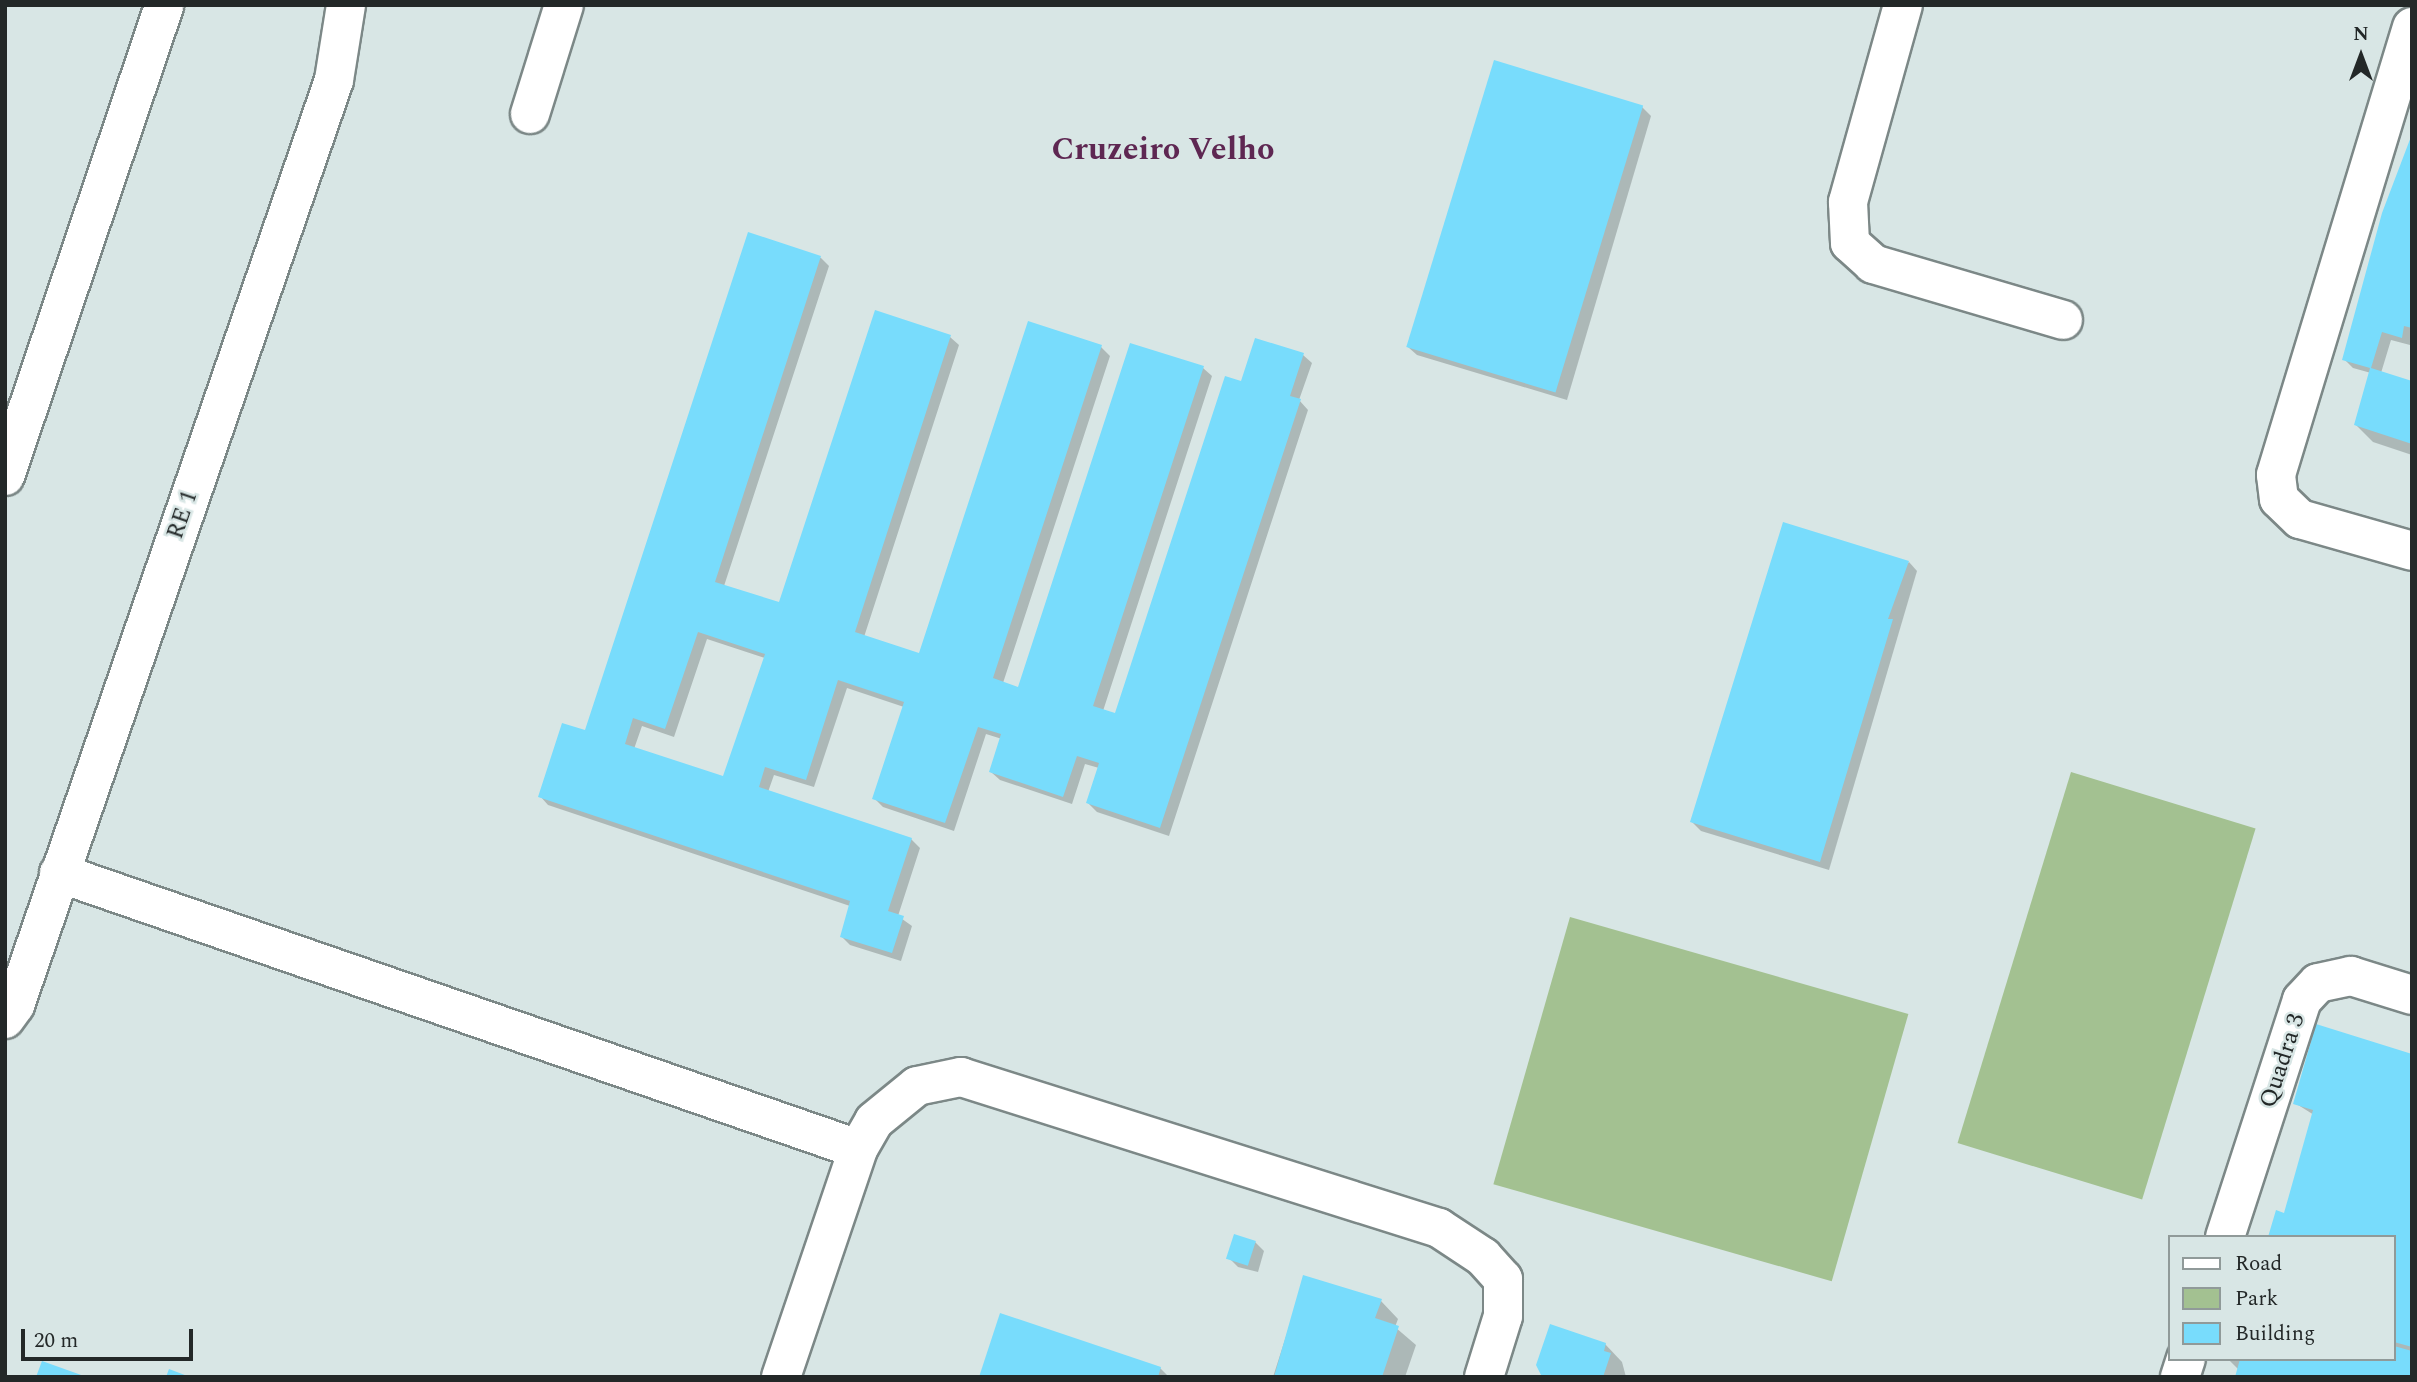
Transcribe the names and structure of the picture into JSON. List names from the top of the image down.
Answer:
{
  "streets": {
    "street": ["RE 1", "Quadra 3"]
  },
  "districts": ["Cruzeiro Velho"],
  "legend": ["Road", "Park", "Building"],
  "scale_bar": "20 m",
  "north": "top"
}
